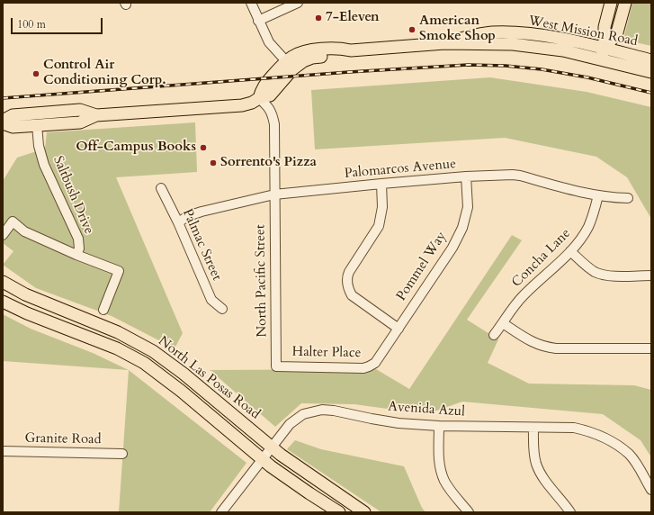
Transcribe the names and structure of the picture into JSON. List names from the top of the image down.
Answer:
{
  "streets": {
    "main road": ["West Mission Road", "North Las Posas Road"],
    "street": [
      "Palomarcos Avenue",
      "Saltbush Drive",
      "Palmac Street",
      "Concha Lane",
      "Pommel Way",
      "North Pacific Street",
      "Halter Place",
      "Avenida Azul",
      "Granite Road"
    ]
  },
  "crossings": [
    ["West Mission Road", "Saltbush Drive"],
    ["West Mission Road", "North Pacific Street"],
    ["Palomarcos Avenue", "Palmac Street"],
    ["Palomarcos Avenue", "Concha Lane"],
    ["Palomarcos Avenue", "Pommel Way"],
    ["Palomarcos Avenue", "North Pacific Street"],
    ["Pommel Way", "Halter Place"],
    ["North Pacific Street", "Halter Place"],
    ["North Las Posas Road", "Avenida Azul"]
  ],
  "places": [
    "7-Eleven",
    "American Smoke Shop",
    "Control Air Conditioning Corp.",
    "Off-Campus Books",
    "Sorrento's Pizza"
  ],
  "scale_bar": "100 m"
}
